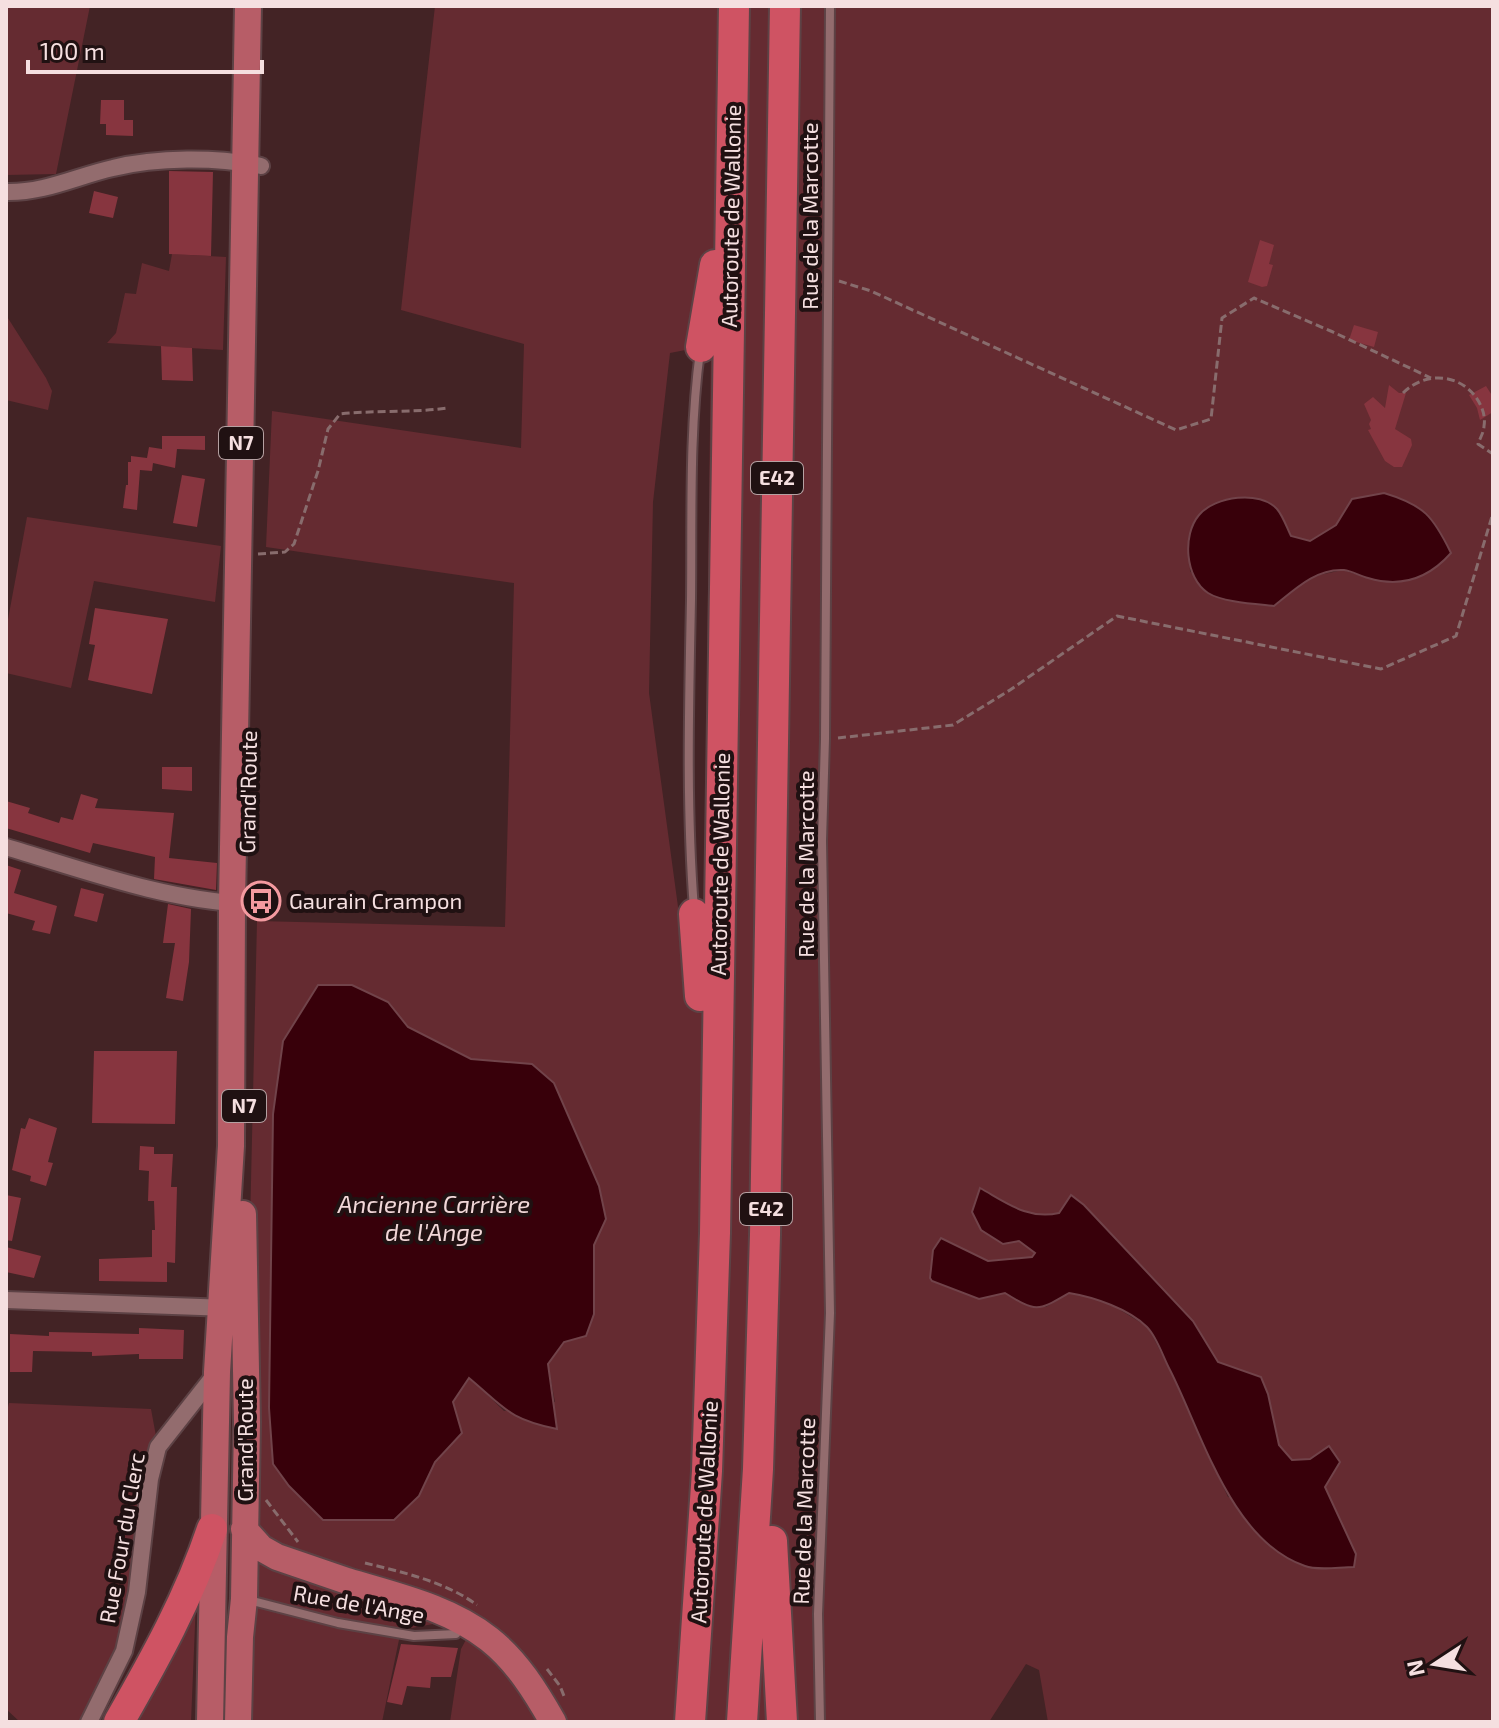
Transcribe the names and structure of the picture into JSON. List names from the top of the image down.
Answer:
{
  "streets": {
    "highway": ["Autoroute de Wallonie", "E42"],
    "main road": ["N7", "Grand'Route"],
    "street": ["Rue Four du Clerc"],
    "lane": ["Rue de la Marcotte", "Rue de l'Ange"]
  },
  "crossings": [
    ["Grand'Route", "Rue Four du Clerc"],
    ["Grand'Route", "Rue de l'Ange"]
  ],
  "water": ["Ancienne Carrière de l'Ange"],
  "places": {
    "bus stop": ["Gaurain Crampon"]
  },
  "scale_bar": "100 m",
  "north": "left"
}
